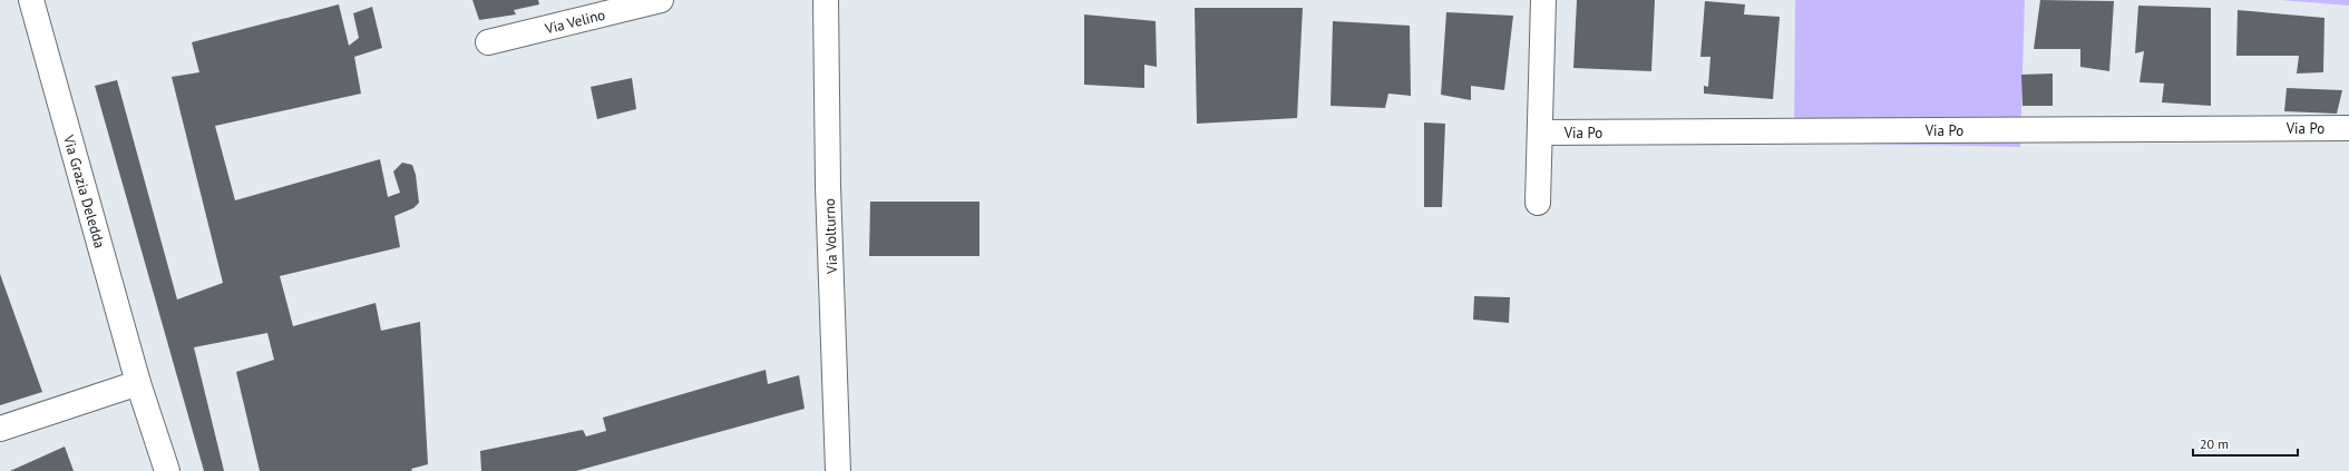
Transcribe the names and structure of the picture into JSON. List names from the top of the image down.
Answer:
{
  "streets": {
    "street": [
      "Via Velino",
      "Via Po",
      "Via Grazia Deledda",
      "Via Volturno"
    ]
  },
  "scale_bar": "20 m"
}
